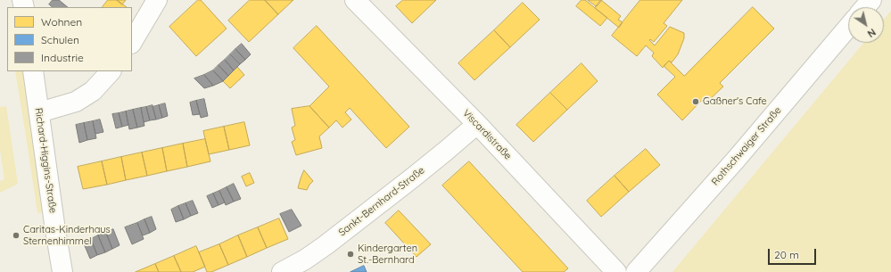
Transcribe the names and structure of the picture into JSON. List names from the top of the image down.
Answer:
{
  "streets": {
    "street": [
      "Viscardistraße",
      "Rothschwaiger Straße",
      "Richard-Higgins-Straße",
      "Sankt-Bernhard-Straße"
    ]
  },
  "crossings": [
    ["Viscardistraße", "Sankt-Bernhard-Straße"]
  ],
  "places": ["Gaßner's Cafe", "Caritas-Kinderhaus Sternenhimmel", "Kindergarten St.-Bernhard"],
  "legend": ["Wohnen", "Schulen", "Industrie"],
  "scale_bar": "20 m",
  "north": "bottom right"
}
